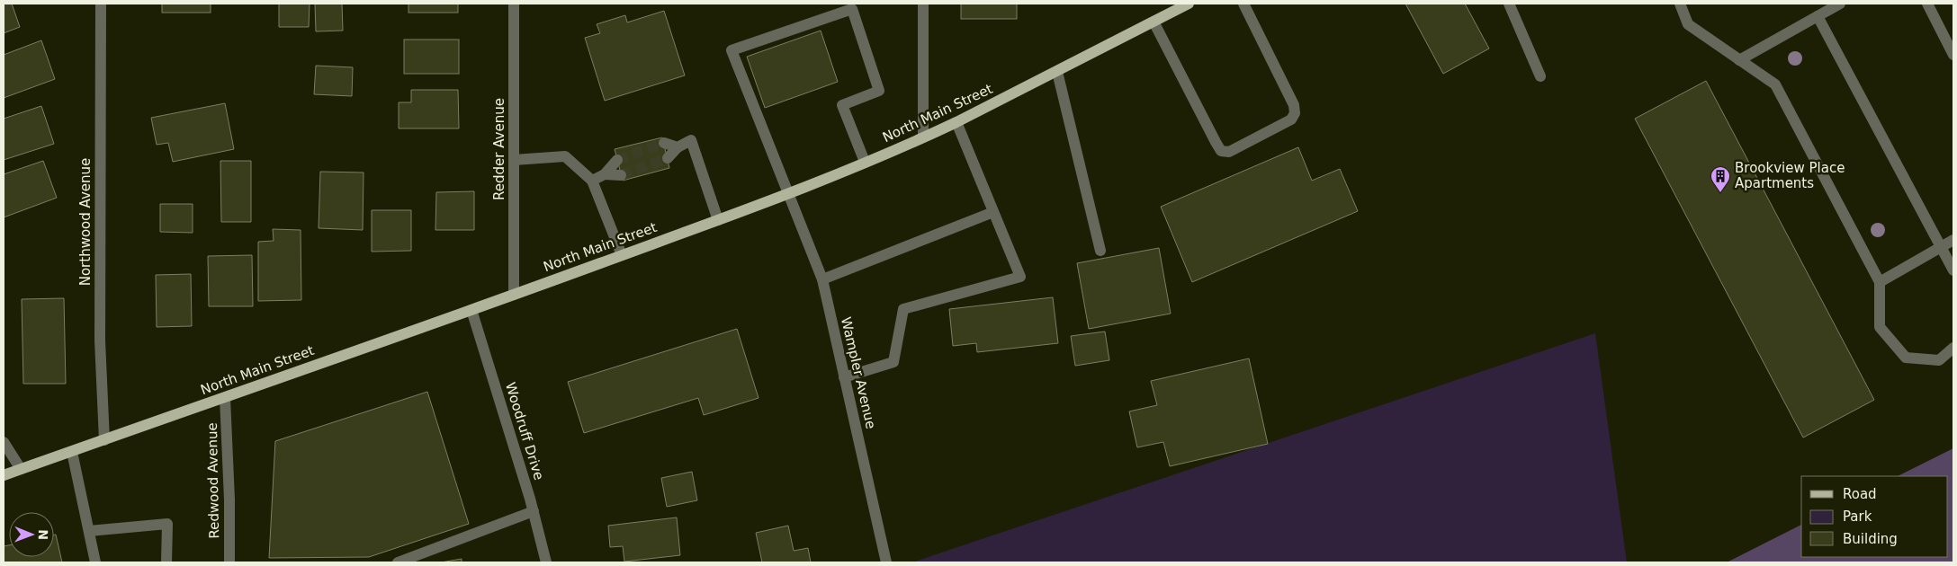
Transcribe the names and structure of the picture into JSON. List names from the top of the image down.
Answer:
{
  "streets": {
    "main road": ["North Main Street"],
    "street": [
      "Redder Avenue",
      "Northwood Avenue",
      "Wampler Avenue",
      "Woodruff Drive",
      "Redwood Avenue"
    ]
  },
  "crossings": [
    ["North Main Street", "Redder Avenue"],
    ["North Main Street", "Northwood Avenue"],
    ["North Main Street", "Wampler Avenue"],
    ["North Main Street", "Woodruff Drive"],
    ["North Main Street", "Redwood Avenue"]
  ],
  "places": {
    "building": ["Brookview Place Apartments"]
  },
  "legend": ["Road", "Park", "Building"],
  "north": "right"
}
